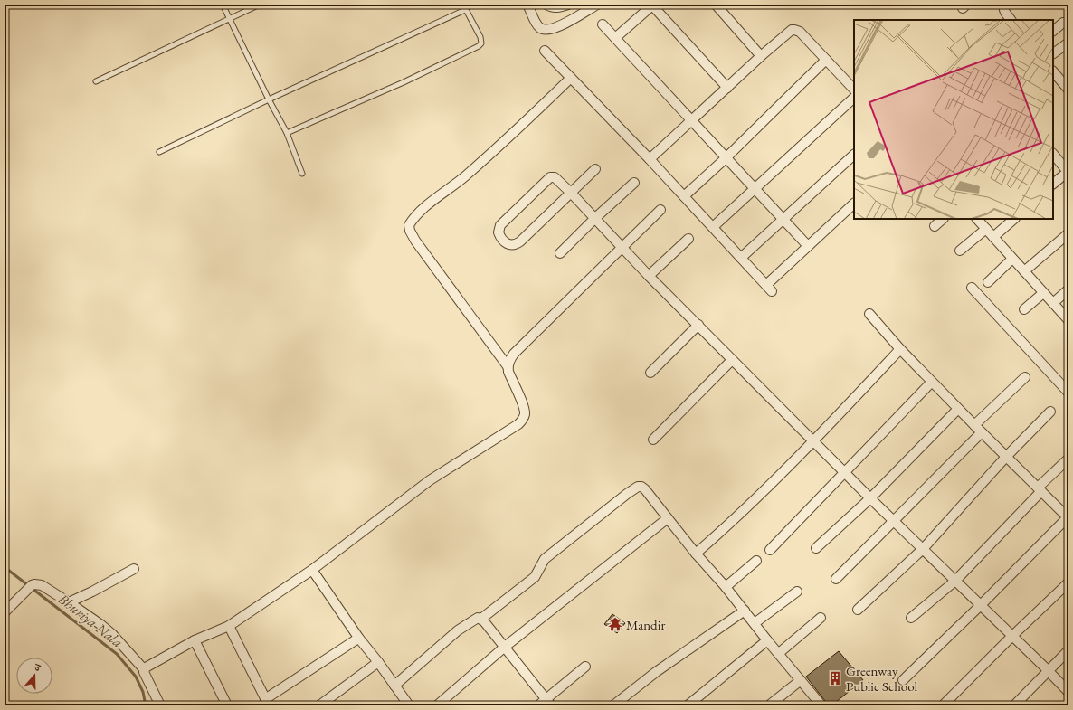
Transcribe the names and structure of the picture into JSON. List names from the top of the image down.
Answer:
{
  "water": ["Bhuriya Nala"],
  "places": {
    "temple": ["Mandir"],
    "building": ["Greenway Public School"]
  },
  "north": "top"
}
